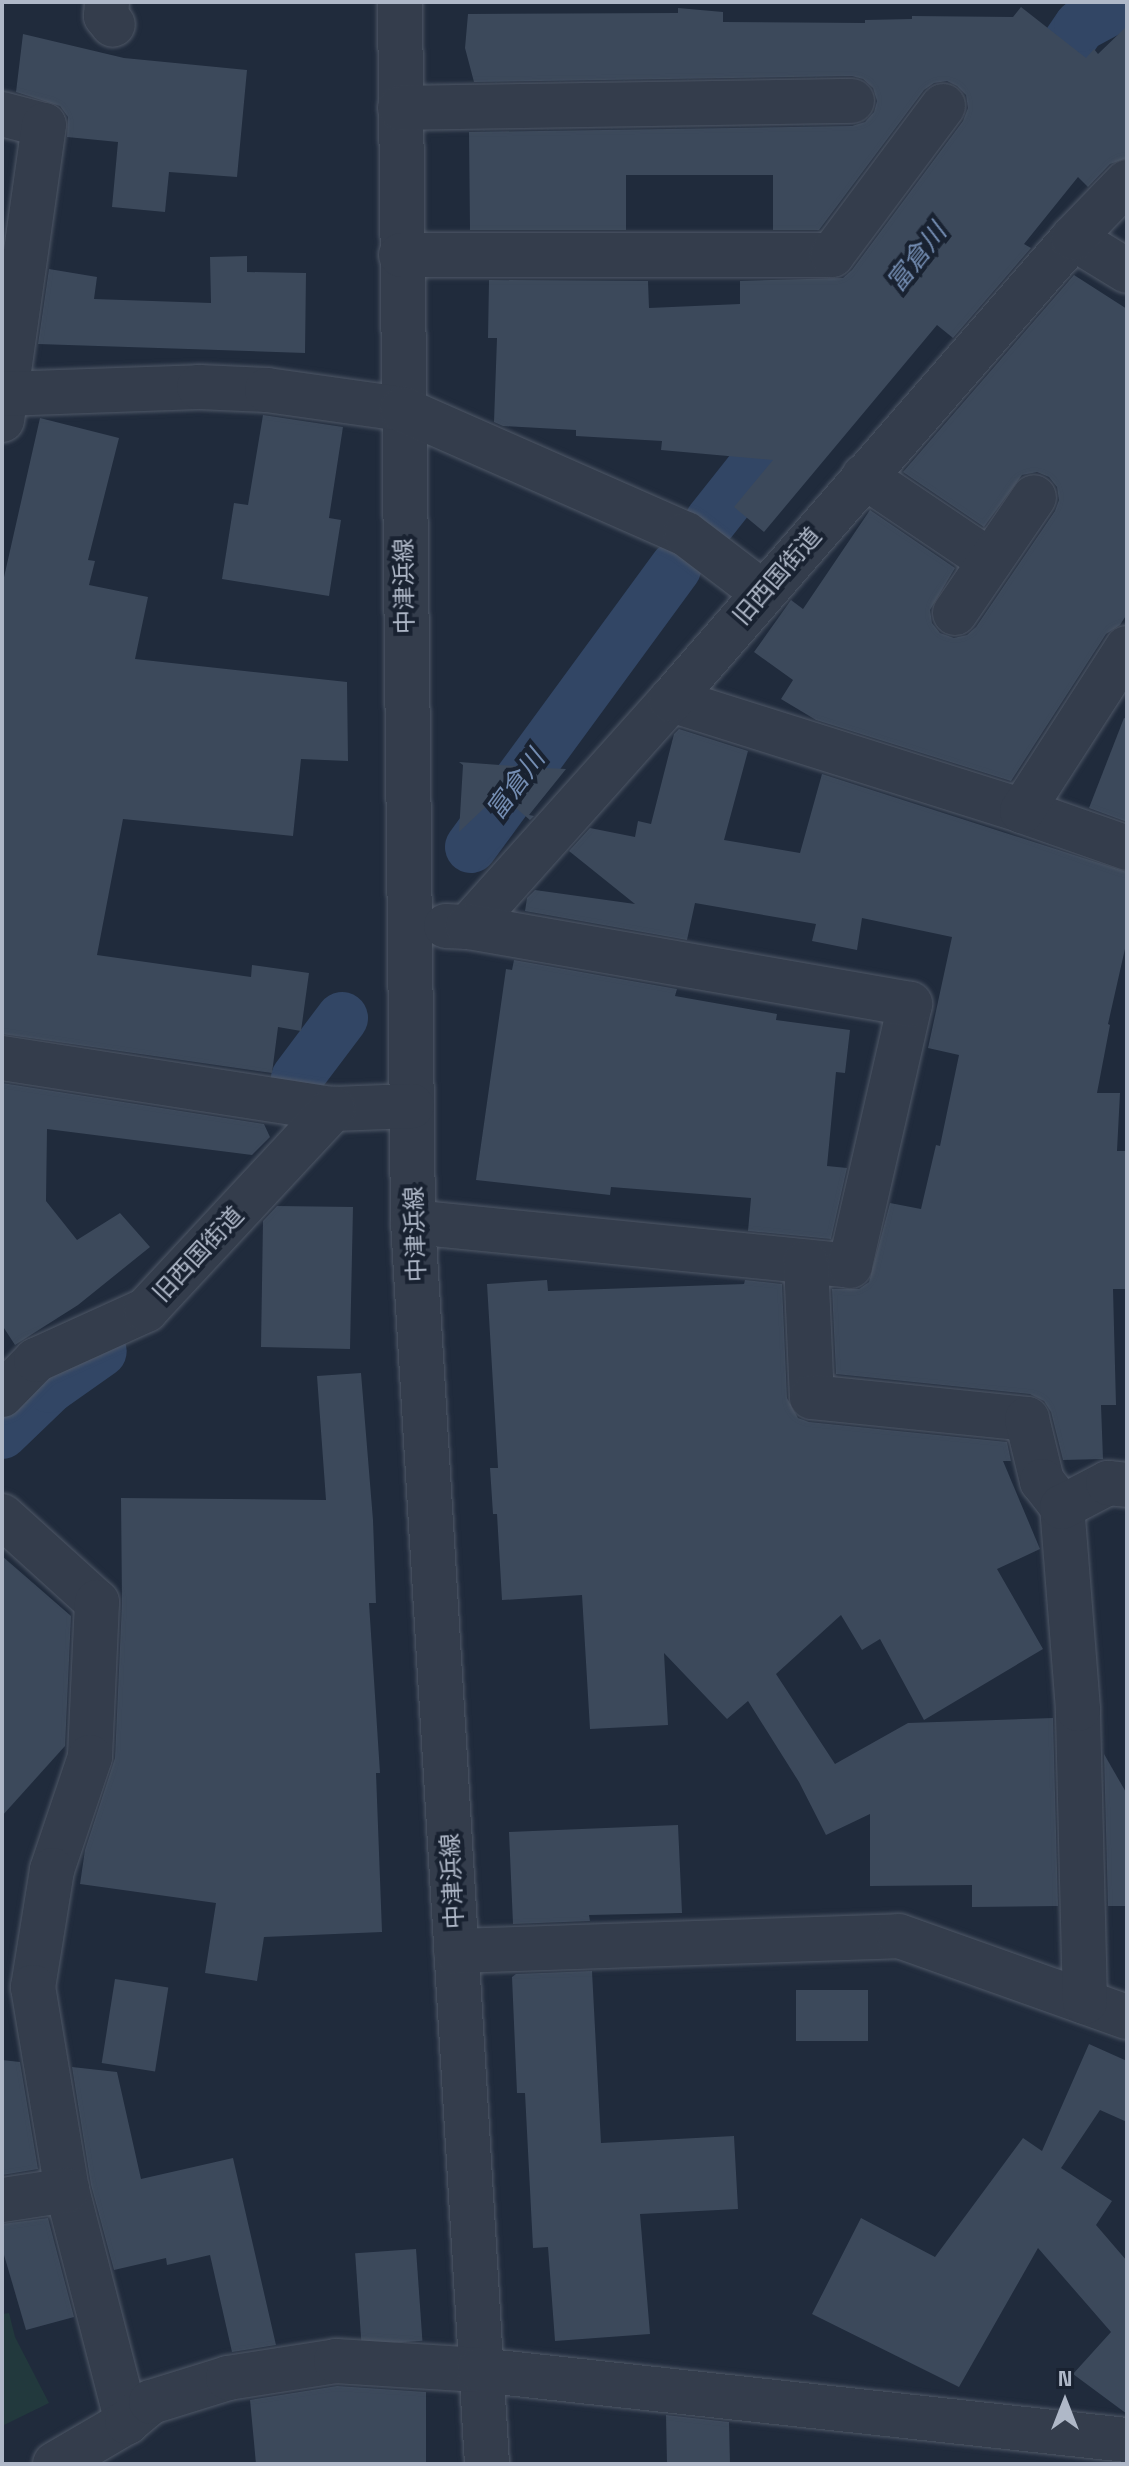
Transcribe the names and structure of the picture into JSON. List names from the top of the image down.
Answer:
{
  "streets": {
    "street": ["旧西国街道", "中津浜線"]
  },
  "water": ["富倉川"],
  "north": "top"
}
